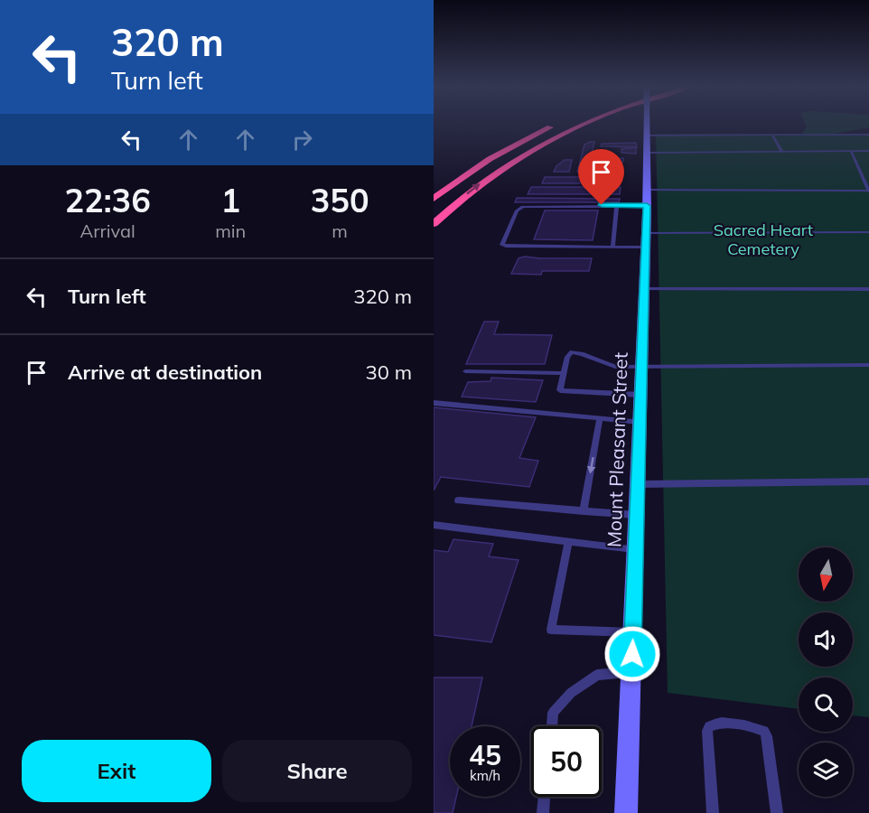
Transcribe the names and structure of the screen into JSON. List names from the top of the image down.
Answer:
{
  "streets": {
    "main road": ["Mount Pleasant Street"]
  },
  "parks": ["Sacred Heart Cemetery"],
  "north": "bottom",
  "page": {
    "turn": ["320 m", "Turn left"],
    "eta": [
      "22:36",
      "Arrival",
      "1",
      "min",
      "350",
      "m"
    ],
    "list": [
      {
        "name": "Turn left",
        "value": "320 m"
      },
      {
        "name": "Arrive at destination",
        "value": "30 m"
      }
    ],
    "speed": "45 km/h",
    "limit": "50",
    "buttons": ["Exit", "Share"]
  }
}
